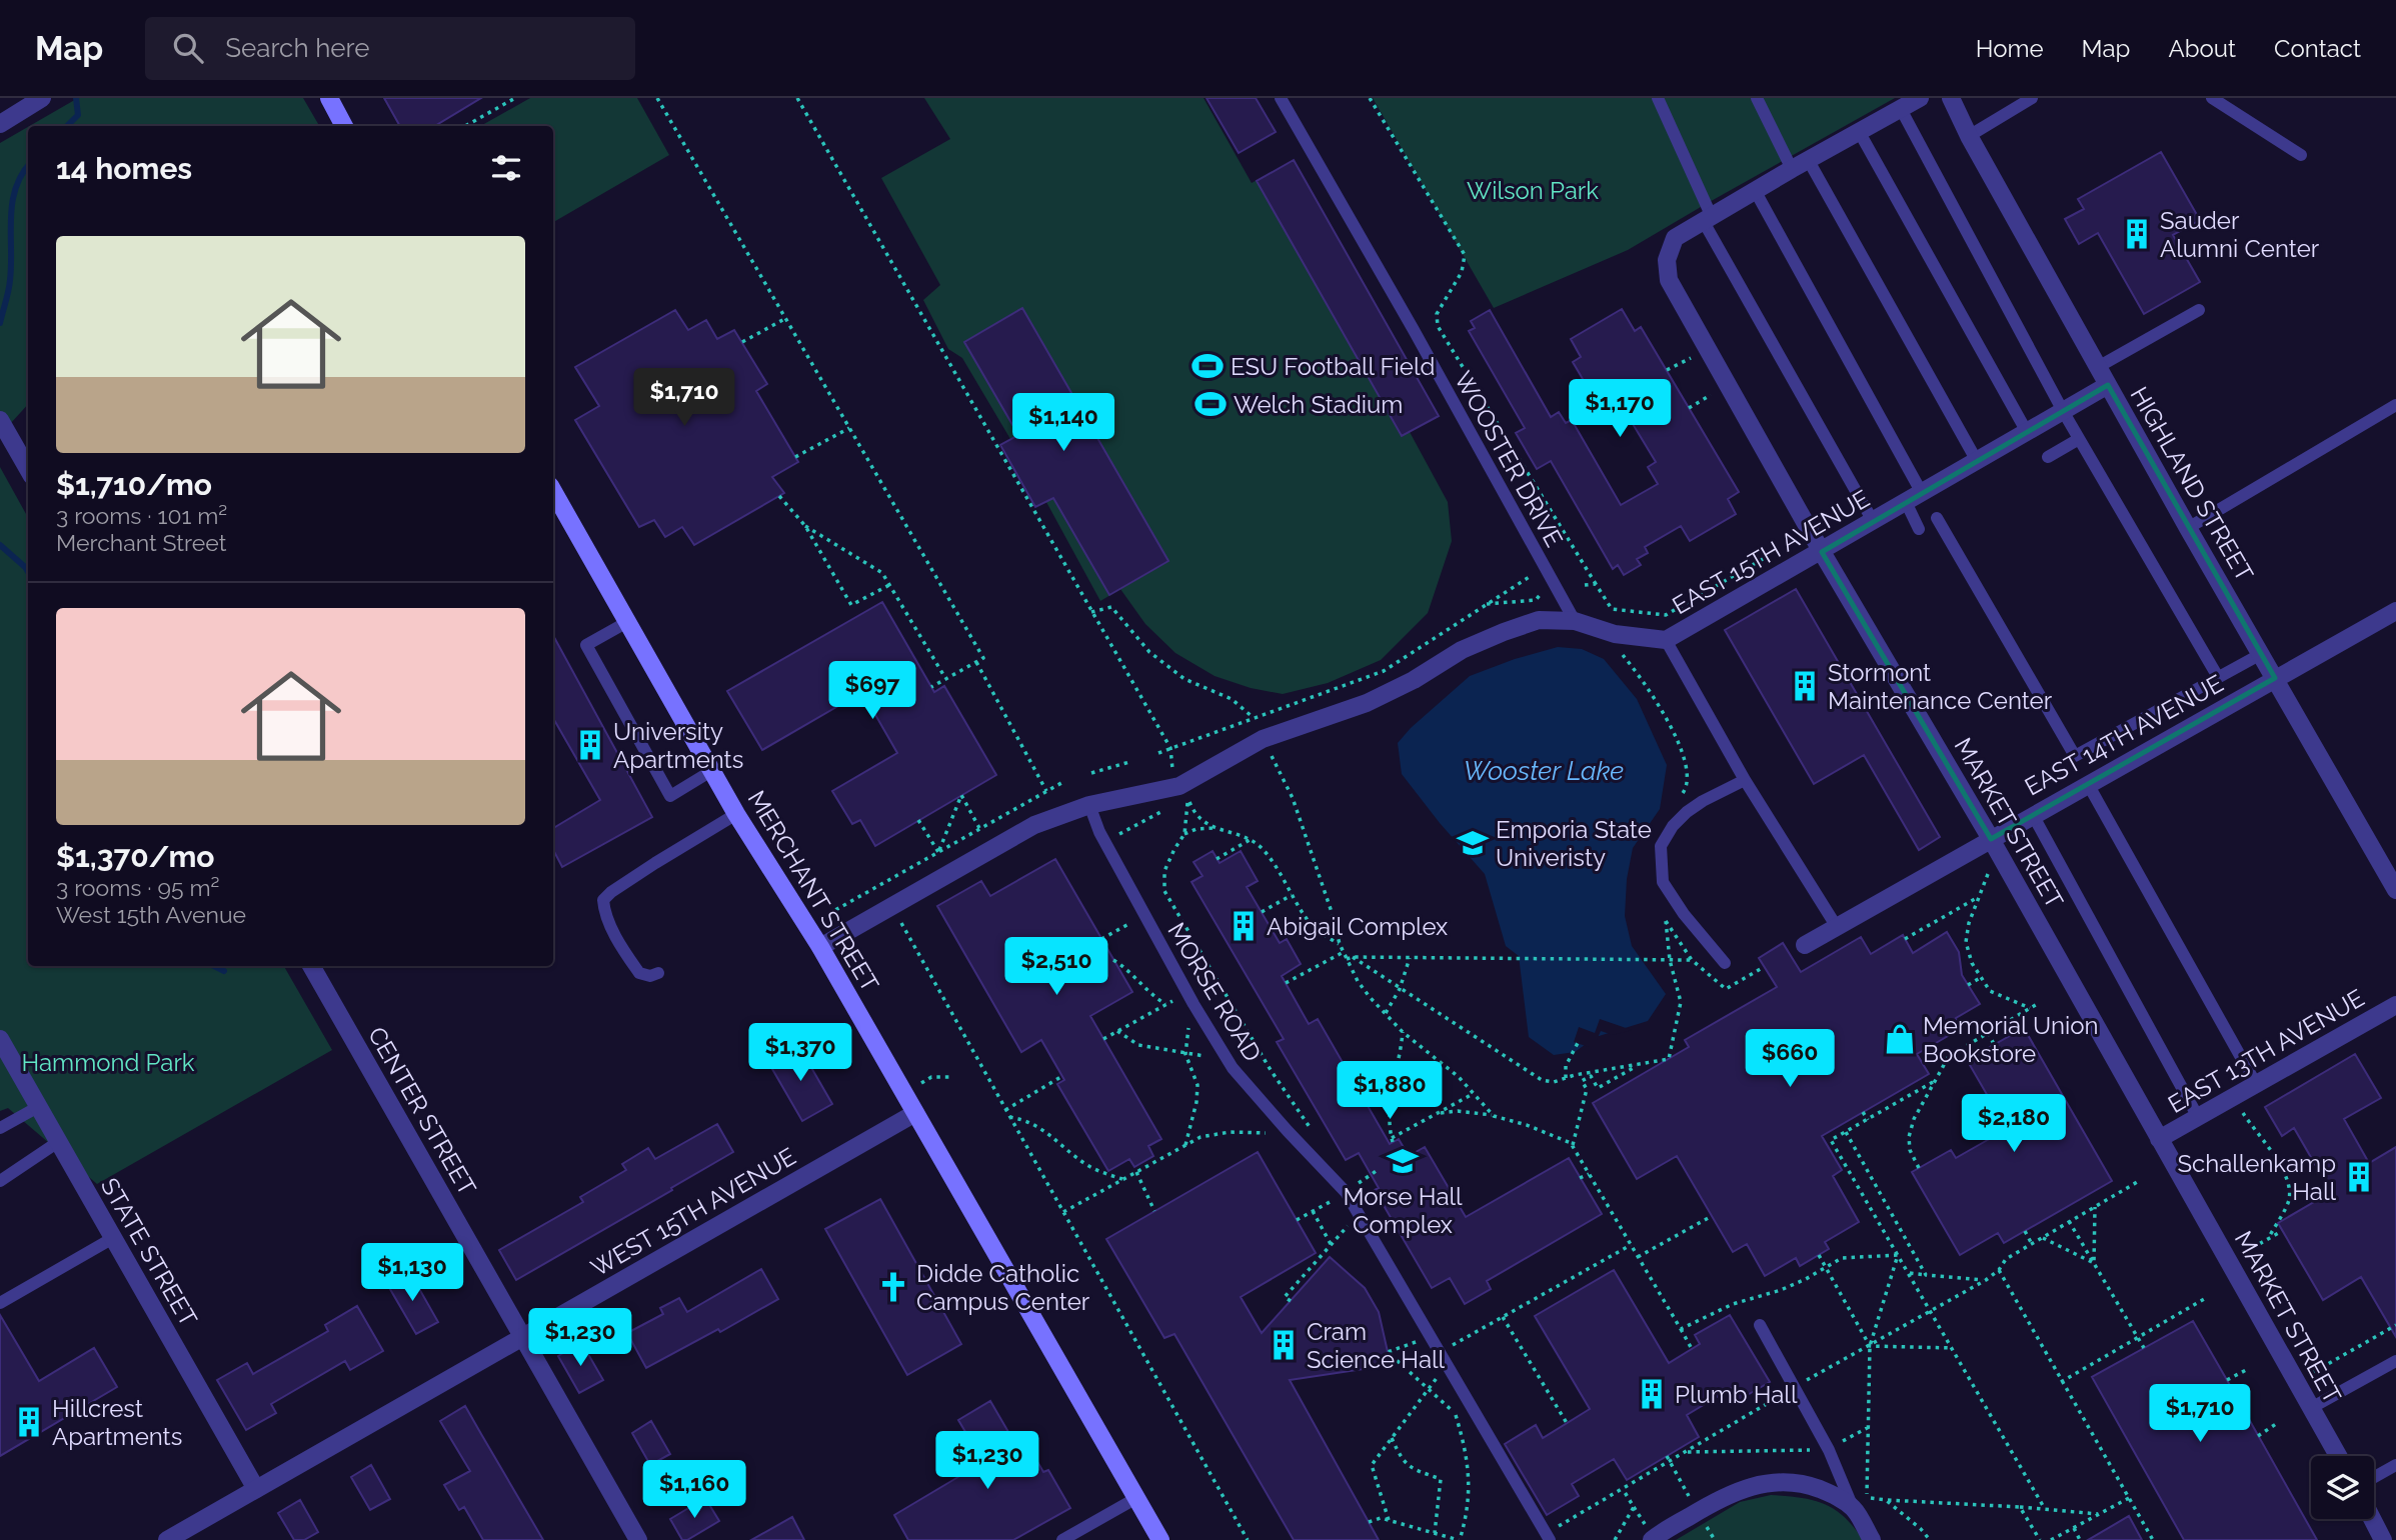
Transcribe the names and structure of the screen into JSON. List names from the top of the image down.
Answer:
{
  "streets": {
    "main road": ["MERCHANT STREET"],
    "street": [
      "HIGHLAND STREET",
      "EAST 15TH AVENUE",
      "EAST 14TH AVENUE",
      "MARKET STREET",
      "EAST 13TH AVENUE",
      "CENTER STREET",
      "WEST 15TH AVENUE",
      "STATE STREET"
    ],
    "lane": ["WOOSTER DRIVE", "MORSE ROAD"]
  },
  "crossings": [
    ["WOOSTER DRIVE", "EAST 15TH AVENUE"],
    ["HIGHLAND STREET", "EAST 15TH AVENUE"],
    ["HIGHLAND STREET", "EAST 14TH AVENUE"],
    ["EAST 15TH AVENUE", "MARKET STREET"],
    ["EAST 15TH AVENUE", "MERCHANT STREET"],
    ["EAST 15TH AVENUE", "MORSE ROAD"],
    ["EAST 14TH AVENUE", "MARKET STREET"],
    ["MARKET STREET", "EAST 13TH AVENUE"],
    ["MERCHANT STREET", "WEST 15TH AVENUE"],
    ["CENTER STREET", "WEST 15TH AVENUE"],
    ["WEST 15TH AVENUE", "STATE STREET"]
  ],
  "water": ["Wooster Lake"],
  "parks": ["Wilson Park", "Hammond Park"],
  "places": {
    "building": [
      "Sauder Alumni Center",
      "Stormont Maintenance Center",
      "University Apartments",
      "Abigail Complex",
      "Schallenkamp Hall",
      "Cram Science Hall",
      "Plumb Hall",
      "Hillcrest Apartments"
    ],
    "sports": ["ESU Football Field", "Welch Stadium"],
    "school or university": ["Emporia State Univeristy", "Morse Hall Complex"],
    "shop": ["Memorial Union Bookstore"],
    "church": ["Didde Catholic Campus Center"]
  },
  "page": {
    "header": "Map",
    "search": "Search here",
    "nav": [
      "Home",
      "Map",
      "About",
      "Contact"
    ],
    "heading": "14 homes",
    "list": [
      {
        "name": "$1,710/mo",
        "note": "3 rooms · 101 m² · Merchant Street"
      },
      {
        "name": "$1,370/mo",
        "note": "3 rooms · 95 m² · West 15th Avenue"
      }
    ],
    "price": [
      "$1,710",
      "$1,170",
      "$1,140",
      "$697",
      "$2,510",
      "$1,370",
      "$660",
      "$1,880",
      "$2,180",
      "$1,130",
      "$1,230",
      "$1,710",
      "$1,230",
      "$1,160"
    ]
  }
}
